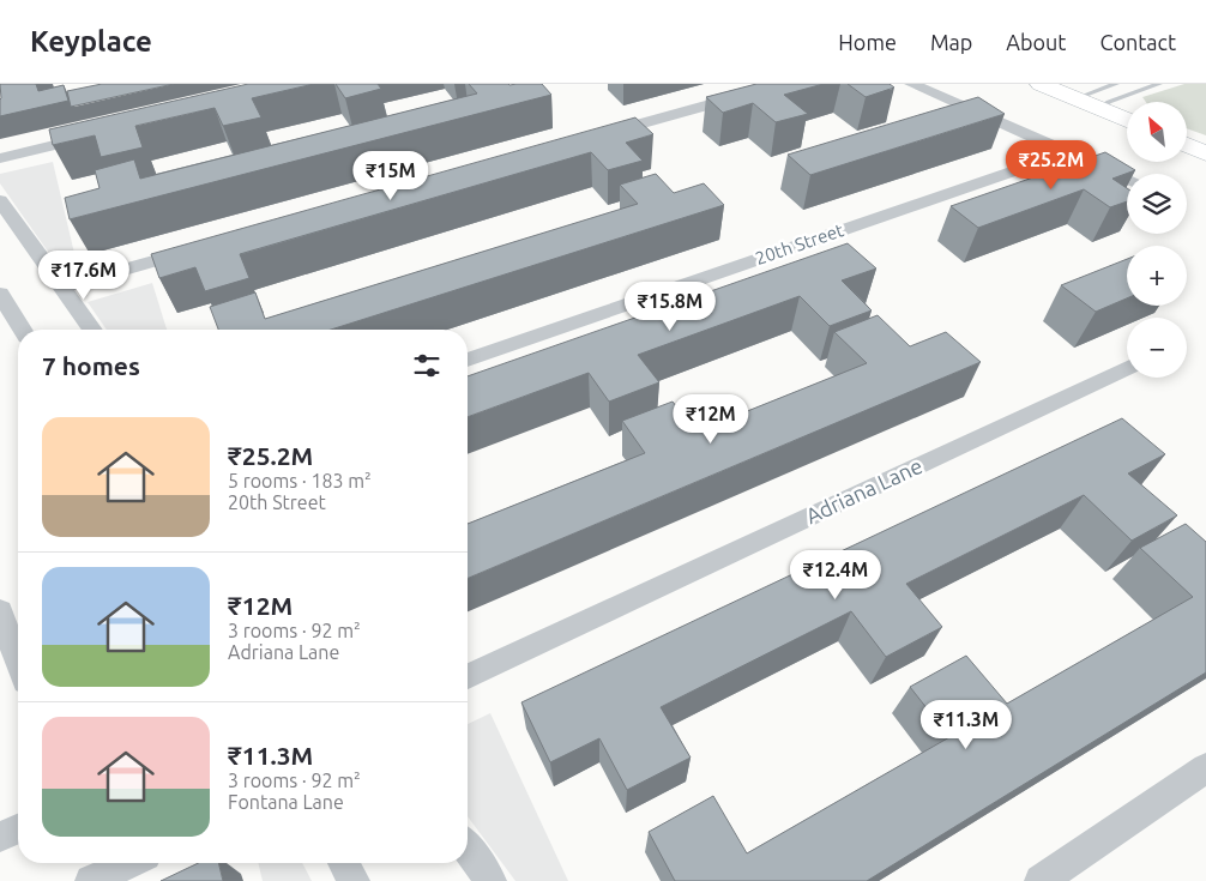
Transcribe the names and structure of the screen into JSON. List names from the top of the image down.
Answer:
{
  "streets": {
    "street": ["20th Street", "Adriana Lane"]
  },
  "north": "top left",
  "page": {
    "header": "Keyplace",
    "nav": [
      "Home",
      "Map",
      "About",
      "Contact"
    ],
    "map_buttons": ["+", "−"],
    "price": [
      "₹25.2M",
      "₹15M",
      "₹17.6M",
      "₹15.8M",
      "₹12M",
      "₹12.4M",
      "₹11.3M"
    ],
    "heading": "7 homes",
    "list": [
      {
        "name": "₹25.2M",
        "note": "5 rooms · 183 m² · 20th Street"
      },
      {
        "name": "₹12M",
        "note": "3 rooms · 92 m² · Adriana Lane"
      },
      {
        "name": "₹11.3M",
        "note": "3 rooms · 92 m² · Fontana Lane"
      }
    ]
  }
}
